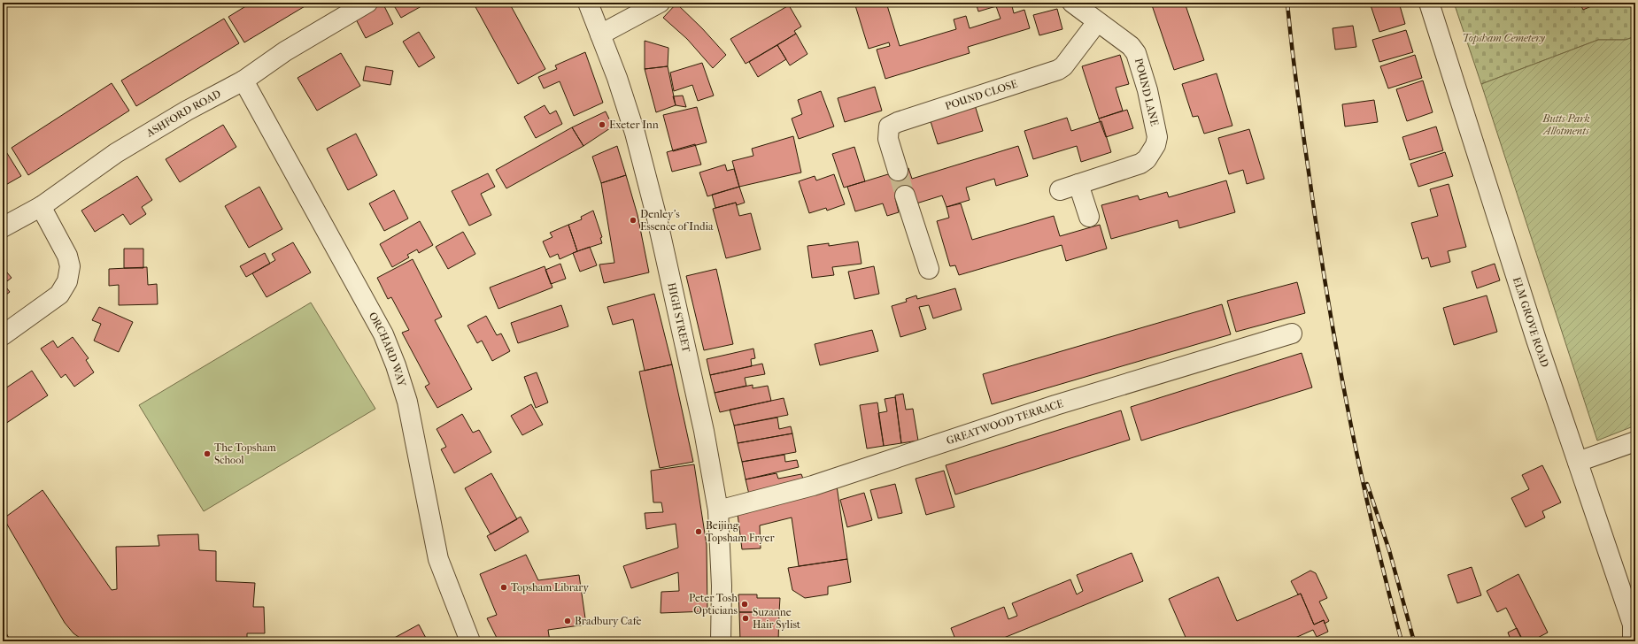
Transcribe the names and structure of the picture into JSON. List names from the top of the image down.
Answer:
{
  "streets": {
    "street": [
      "POUND LANE",
      "POUND CLOSE",
      "ASHFORD ROAD",
      "HIGH STREET",
      "ELM GROVE ROAD",
      "ORCHARD WAY",
      "GREATWOOD TERRACE"
    ]
  },
  "crossings": [
    ["POUND LANE", "POUND CLOSE"],
    ["ASHFORD ROAD", "ORCHARD WAY"],
    ["HIGH STREET", "GREATWOOD TERRACE"]
  ],
  "parks": ["Topsham Cemetery", "Butts Park Allotments"],
  "places": [
    "Exeter Inn",
    "Denley's Essence of India",
    "The Topsham School",
    "Beijing Topsham Fryer",
    "Topsham Library",
    "Peter Tosh Opticians",
    "Suzanne Hair Sylist",
    "Bradbury Cafe"
  ]
}
